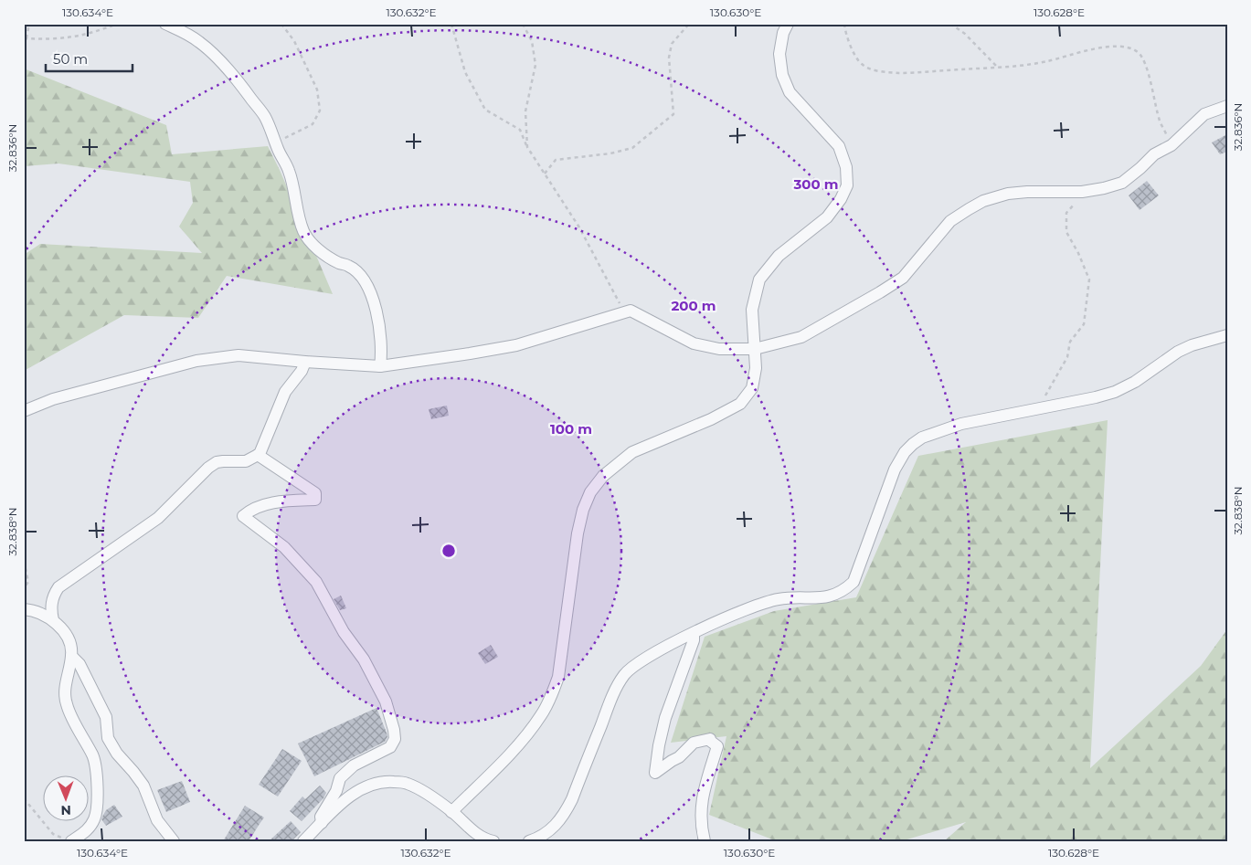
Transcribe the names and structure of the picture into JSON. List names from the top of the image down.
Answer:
{
  "scale_bar": "50 m",
  "north": "bottom",
  "coordinates": [
    "130.634°E",
    "130.632°E",
    "130.630°E",
    "130.628°E",
    "32.836°N",
    "32.838°N"
  ],
  "rings": ["300 m", "200 m", "100 m"]
}
